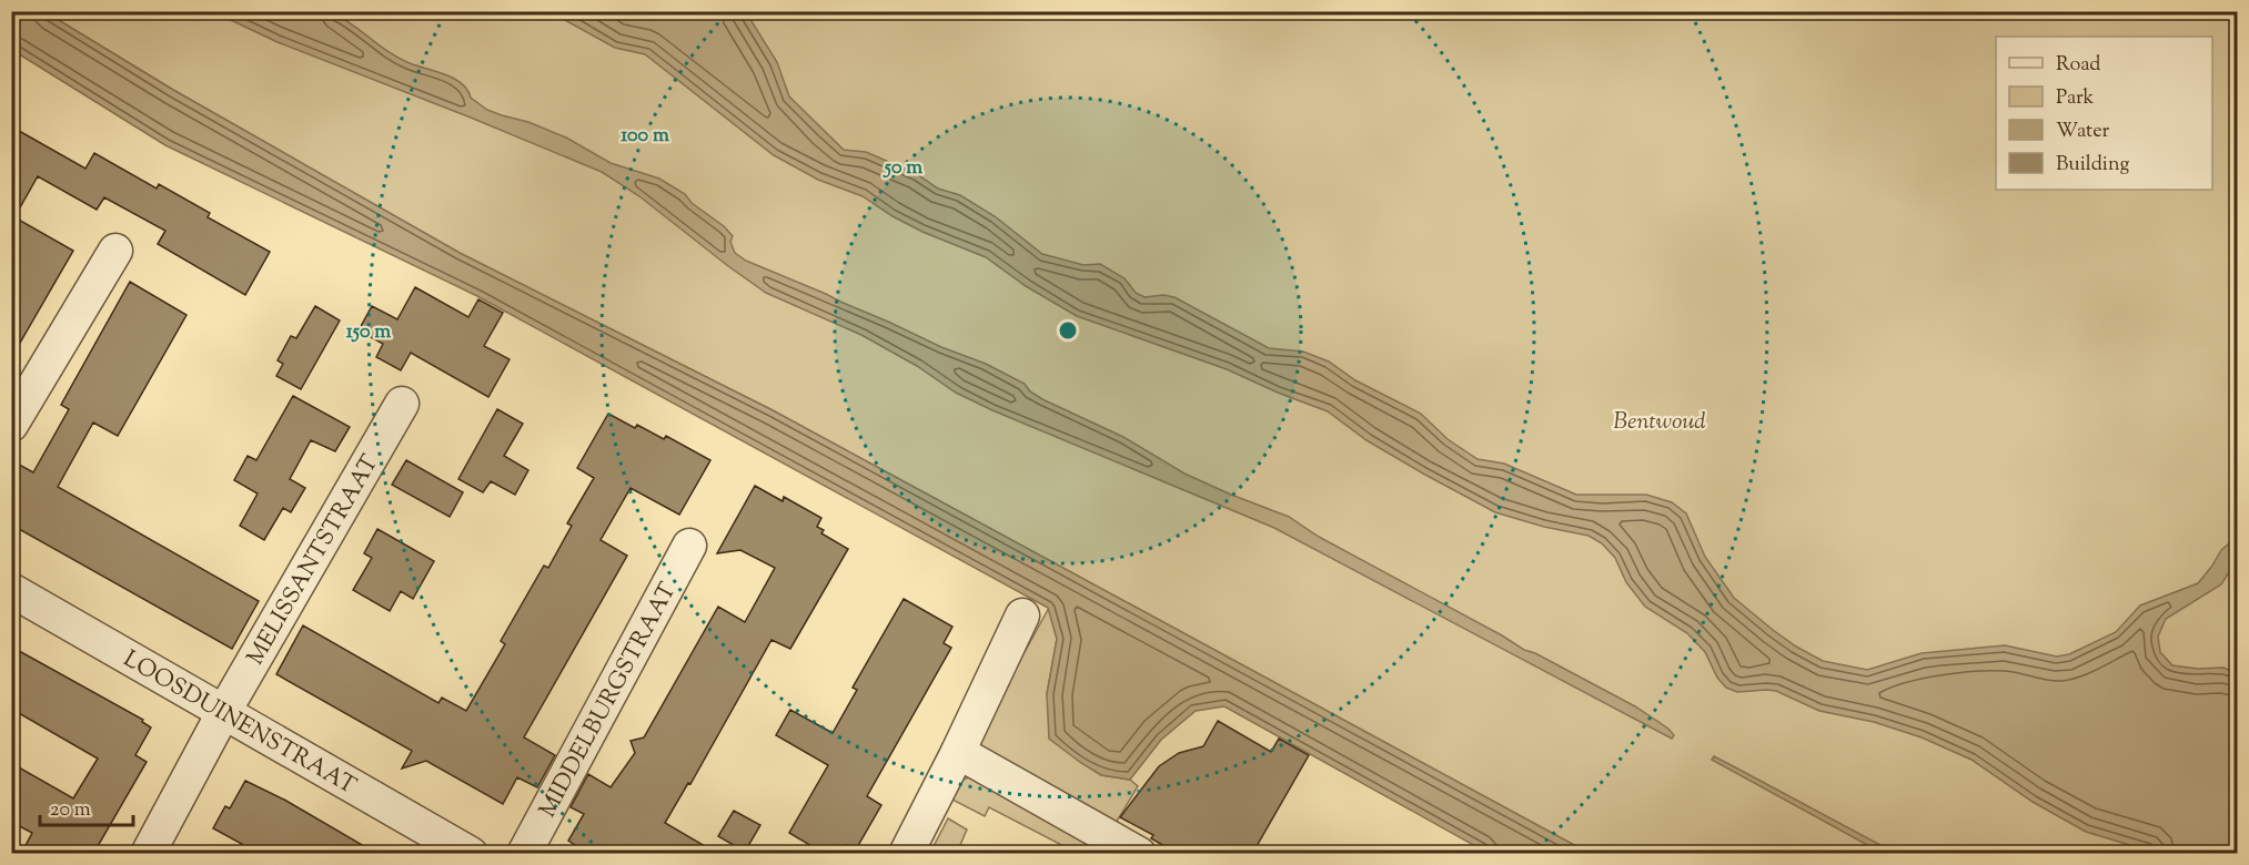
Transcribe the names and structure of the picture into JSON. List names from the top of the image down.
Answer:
{
  "streets": {
    "street": ["MELISSANTSTRAAT", "MIDDELBURGSTRAAT", "LOOSDUINENSTRAAT"]
  },
  "crossings": [
    ["MELISSANTSTRAAT", "LOOSDUINENSTRAAT"]
  ],
  "parks": ["Bentwoud"],
  "legend": [
    "Road",
    "Park",
    "Water",
    "Building"
  ],
  "scale_bar": "20 m",
  "rings": ["100 m", "50 m", "150 m"]
}
